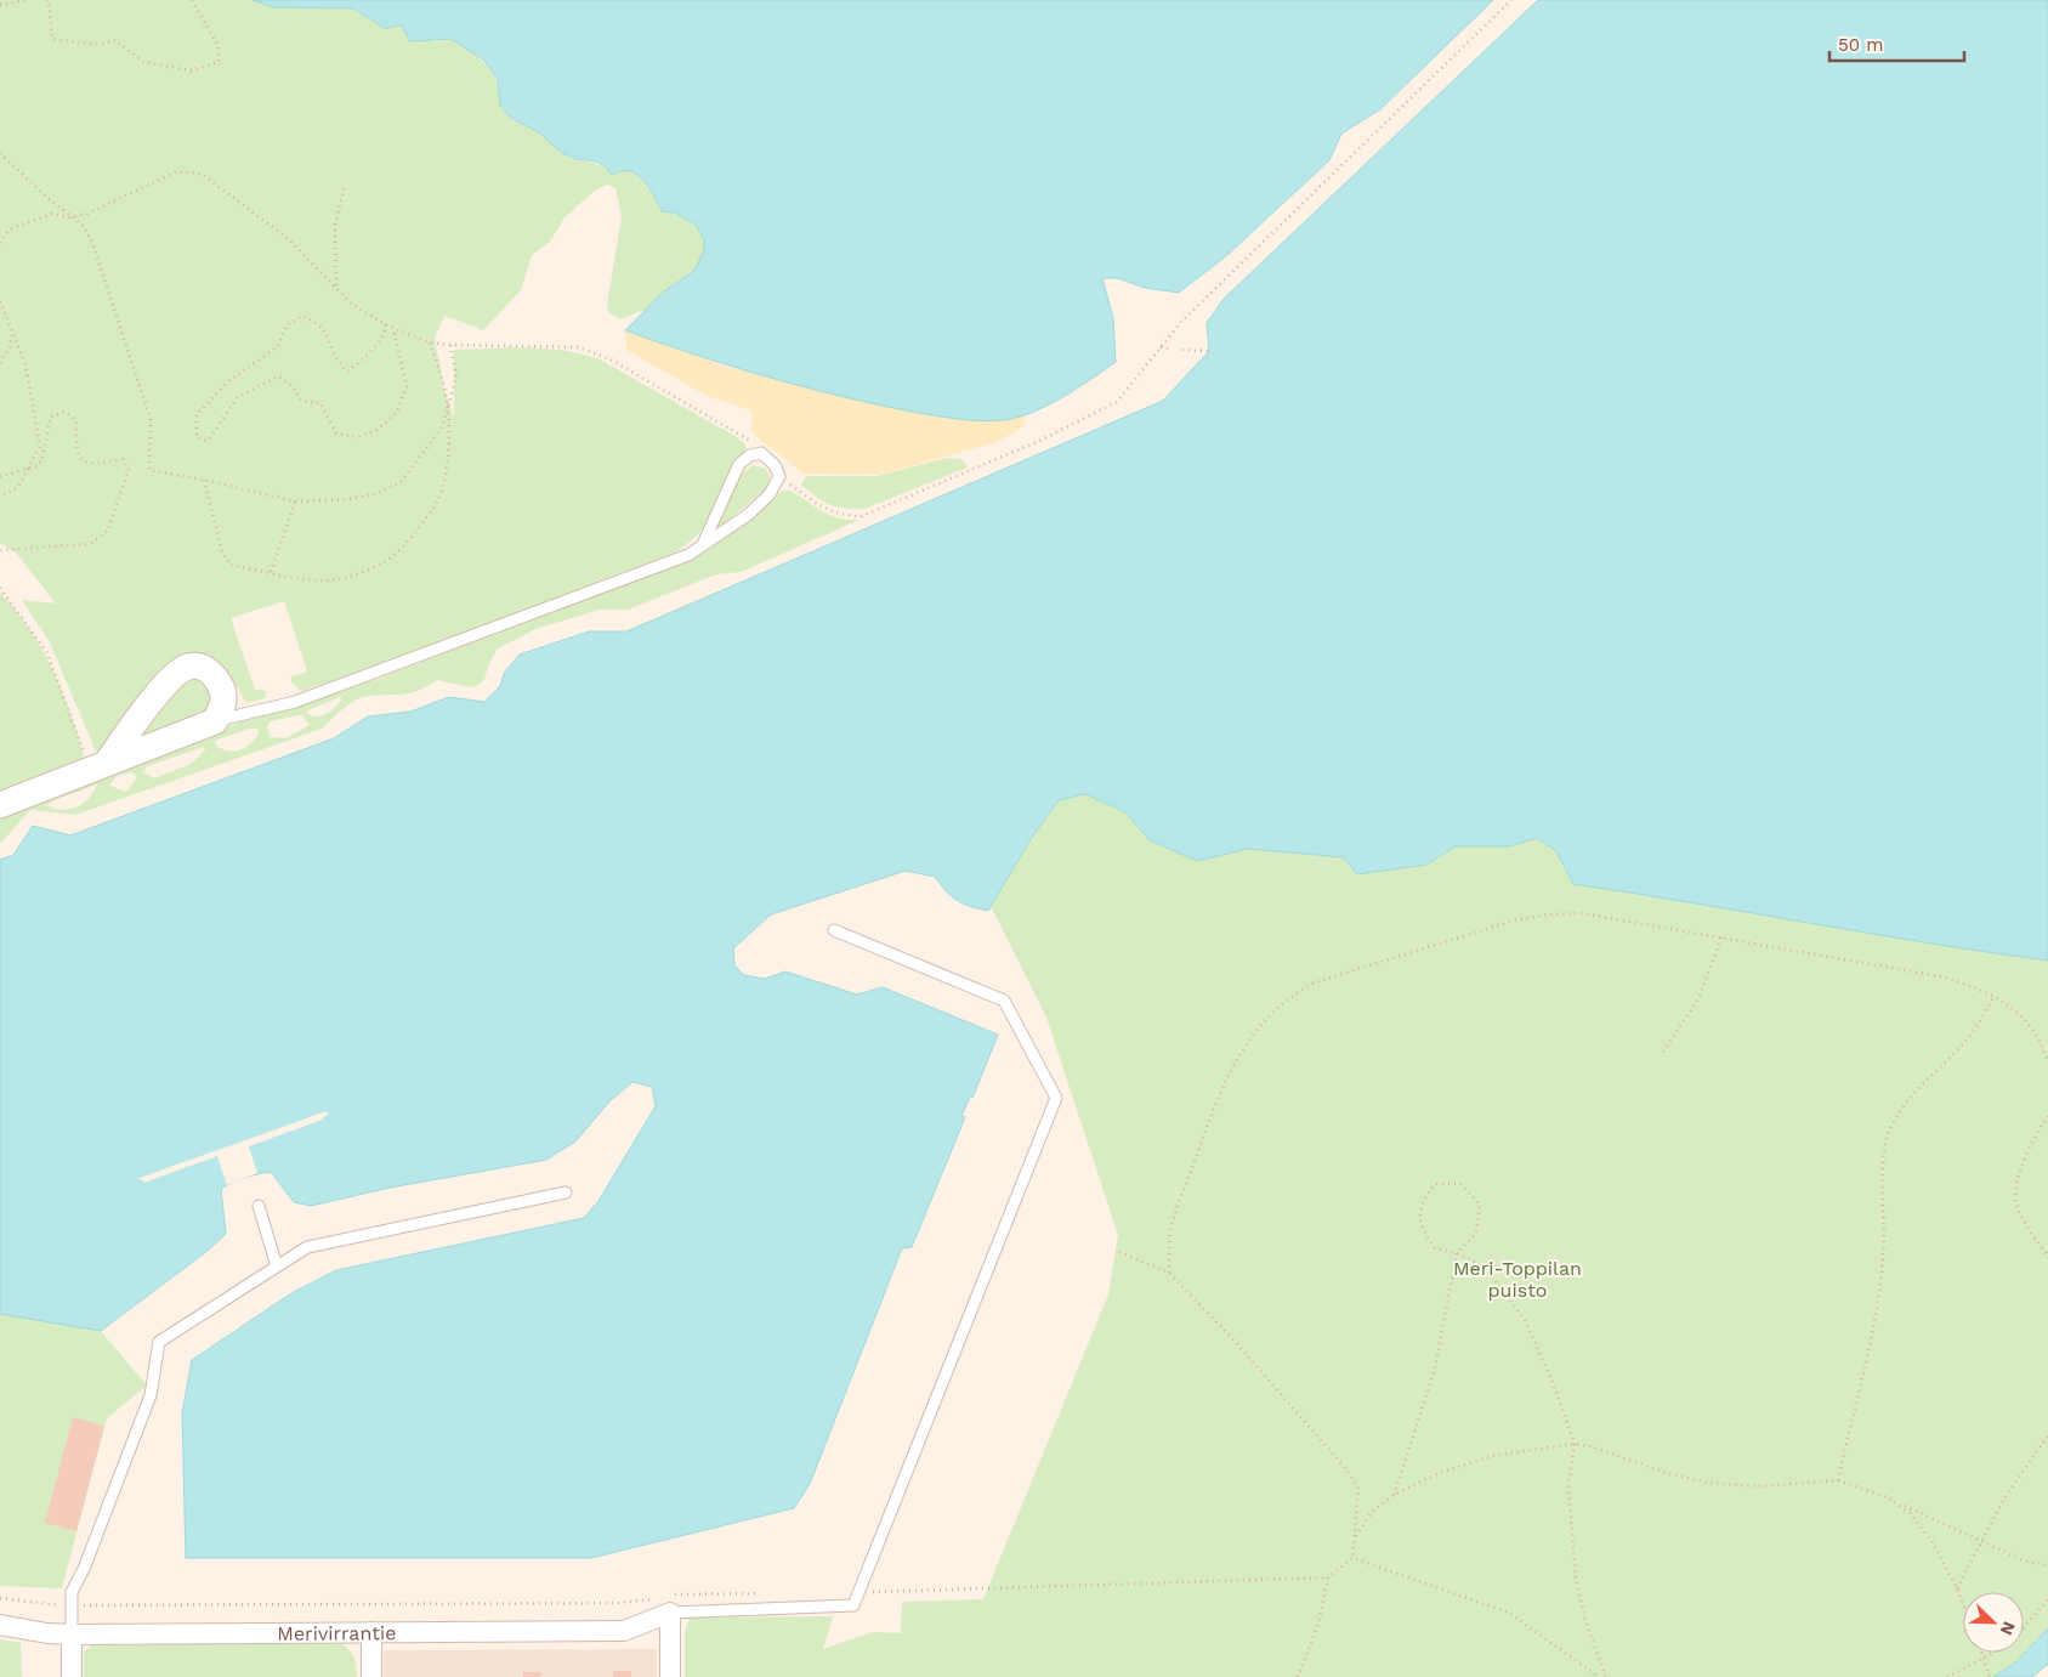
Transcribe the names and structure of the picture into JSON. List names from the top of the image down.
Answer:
{
  "streets": {
    "street": ["Merivirrantie"]
  },
  "parks": ["Meri-Toppilan puisto"],
  "scale_bar": "50 m",
  "north": "bottom right"
}
